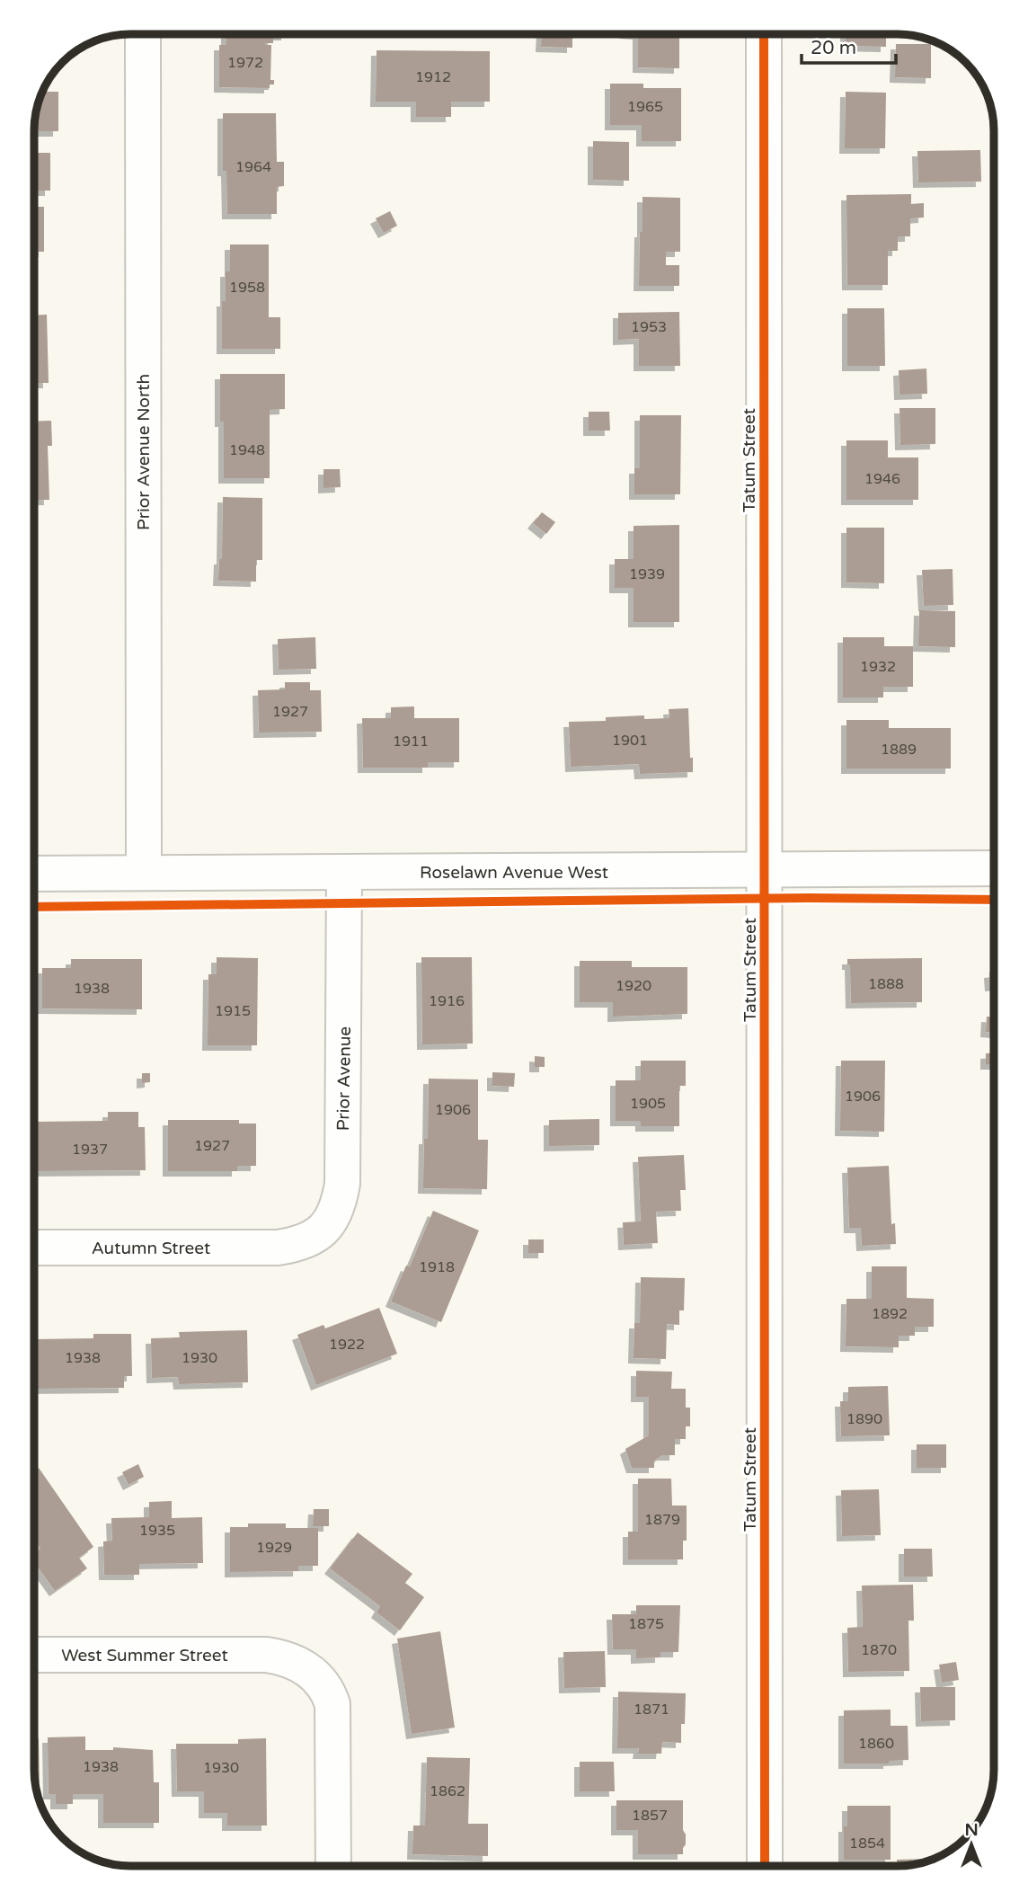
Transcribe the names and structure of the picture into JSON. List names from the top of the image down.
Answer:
{
  "streets": {
    "street": [
      "Prior Avenue North",
      "Tatum Street",
      "Roselawn Avenue West",
      "Prior Avenue",
      "Autumn Street",
      "West Summer Street"
    ]
  },
  "crossings": [
    ["Prior Avenue North", "Roselawn Avenue West"],
    ["Tatum Street", "Roselawn Avenue West"],
    ["Roselawn Avenue West", "Prior Avenue"],
    ["Prior Avenue", "Autumn Street"]
  ],
  "house_numbers": [
    "1972",
    "1912",
    "1965",
    "1964",
    "1958",
    "1953",
    "1948",
    "1946",
    "1939",
    "1932",
    "1927",
    "1901",
    "1911",
    "1889",
    "1888",
    "1920",
    "1938",
    "1916",
    "1915",
    "1906",
    "1905",
    "1906",
    "1927",
    "1937",
    "1918",
    "1892",
    "1922",
    "1938",
    "1930",
    "1890",
    "1879",
    "1935",
    "1929",
    "1875",
    "1870",
    "1871",
    "1860",
    "1938",
    "1930",
    "1862",
    "1857",
    "1854"
  ],
  "scale_bar": "20 m",
  "north": "top"
}
